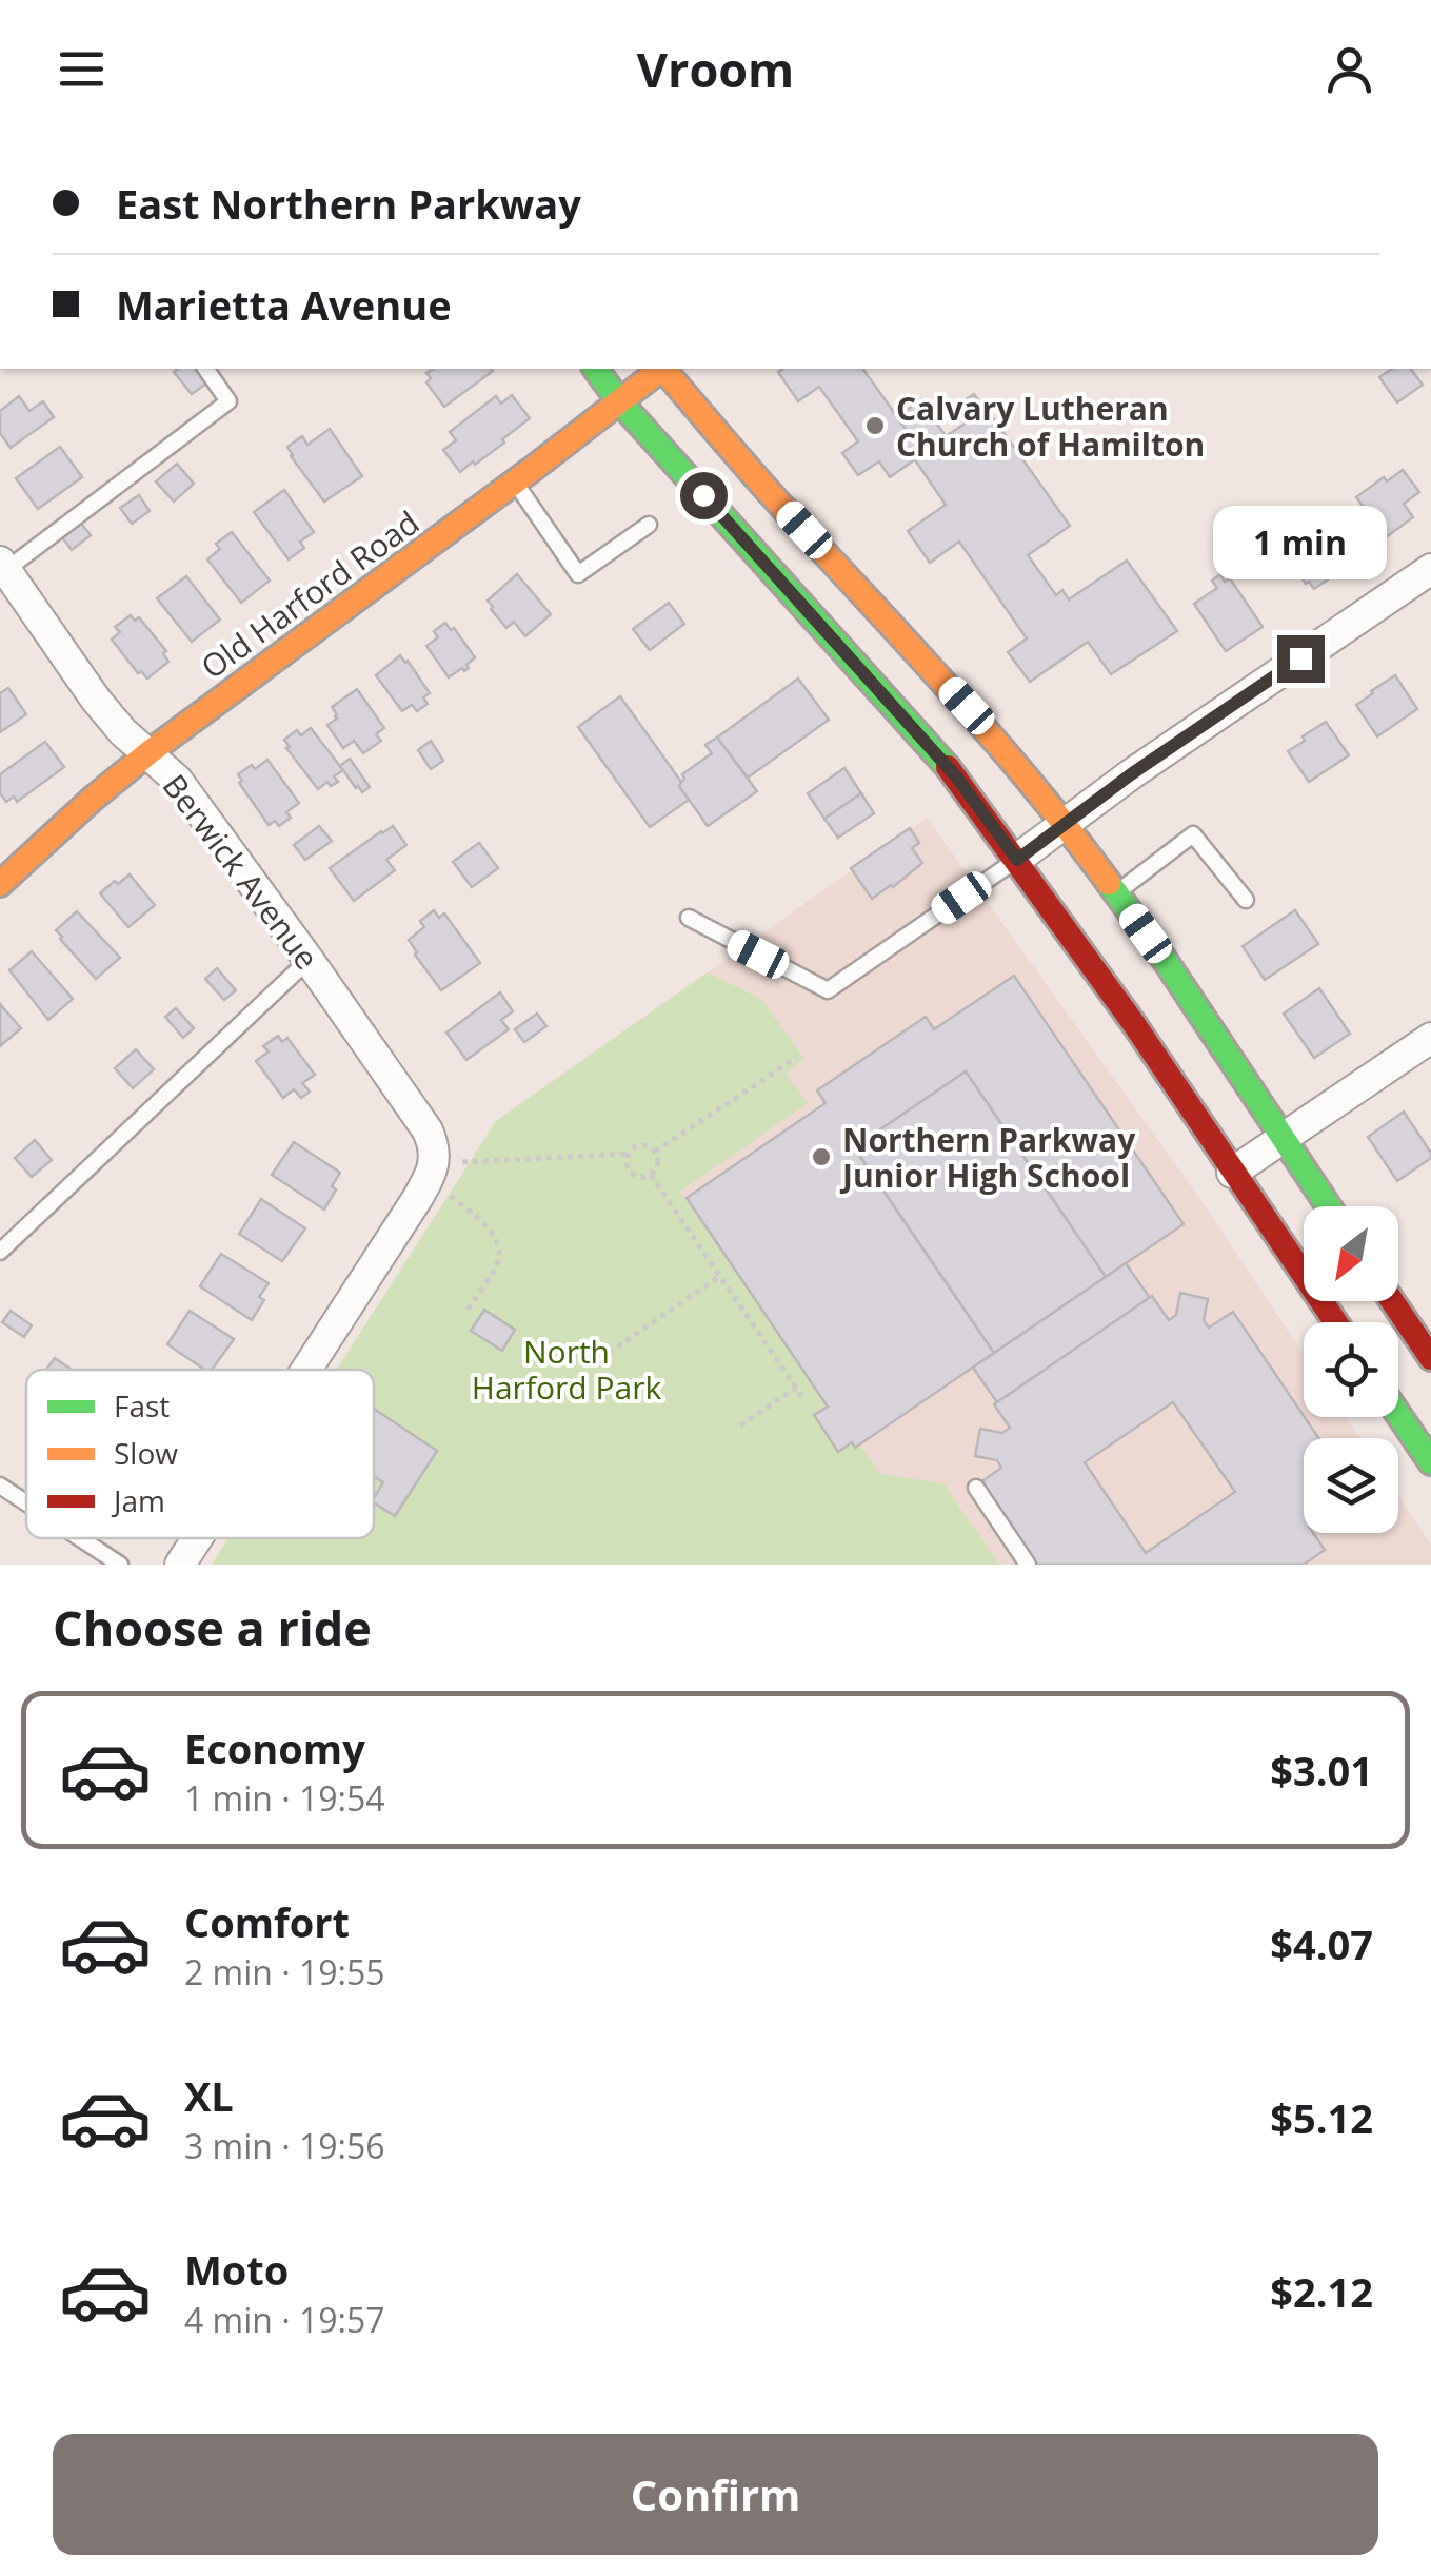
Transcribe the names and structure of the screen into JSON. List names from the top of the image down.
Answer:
{
  "streets": {
    "main road": ["Old Harford Road"],
    "street": ["Berwick Avenue"]
  },
  "crossings": [
    ["Old Harford Road", "Berwick Avenue"]
  ],
  "parks": ["North Harford Park"],
  "places": ["Calvary Lutheran Church of Hamilton", "Northern Parkway Junior High School"],
  "legend": ["Fast", "Slow", "Jam"],
  "north": "bottom left",
  "page": {
    "header": "Vroom",
    "banner": ["East Northern Parkway", "Marietta Avenue"],
    "bubble": "1 min",
    "heading": "Choose a ride",
    "list": [
      {
        "name": "Economy",
        "note": "1 min · 19:54",
        "value": "$3.01"
      },
      {
        "name": "Comfort",
        "note": "2 min · 19:55",
        "value": "$4.07"
      },
      {
        "name": "XL",
        "note": "3 min · 19:56",
        "value": "$5.12"
      },
      {
        "name": "Moto",
        "note": "4 min · 19:57",
        "value": "$2.12"
      }
    ],
    "buttons": "Confirm"
  }
}
